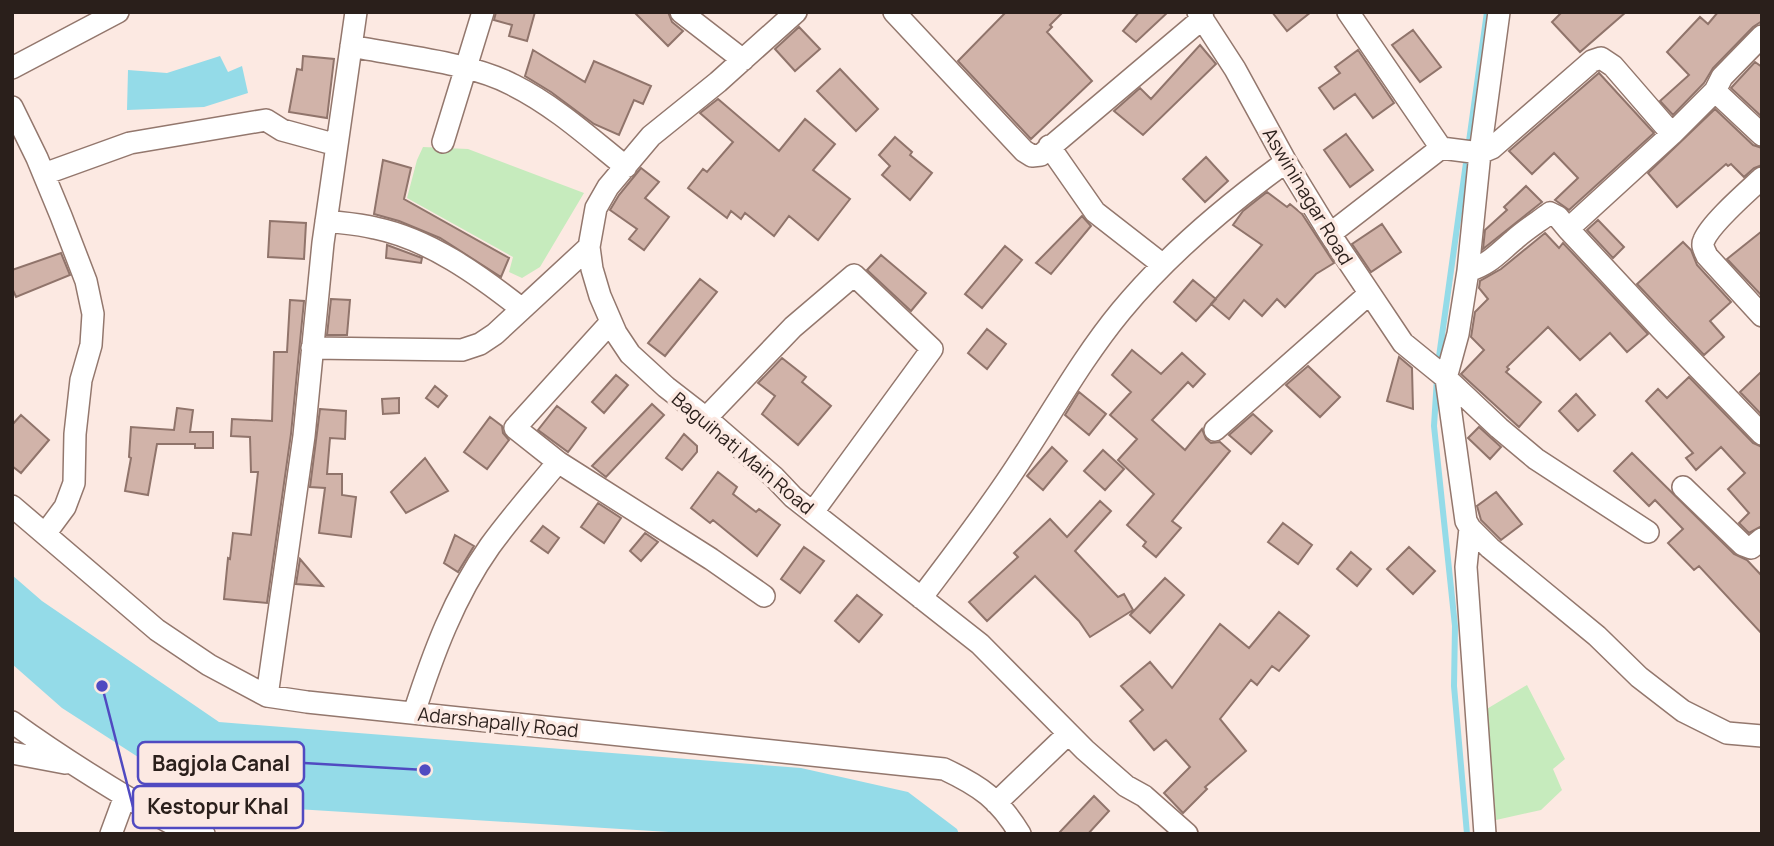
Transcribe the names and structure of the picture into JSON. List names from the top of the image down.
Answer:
{
  "streets": {
    "street": ["Aswininagar Road", "Baguihati Main Road", "Adarshapally Road"]
  },
  "places": ["Kestopur Khal", "Bagjola Canal"]
}
